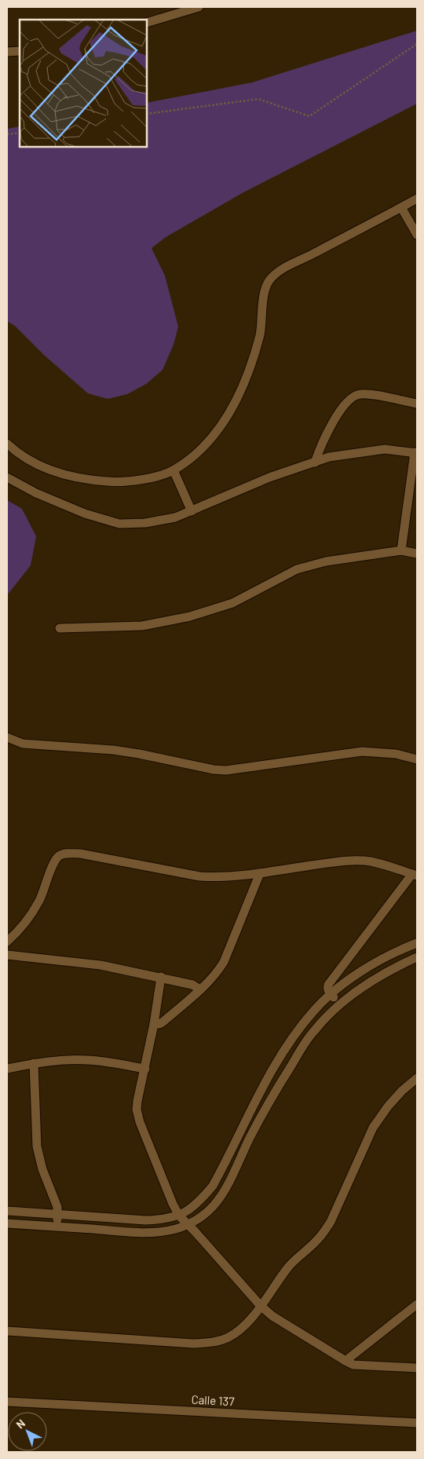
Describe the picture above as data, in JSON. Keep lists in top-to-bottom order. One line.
{"streets":{"street":["Calle 137"]},"north":"top left"}
